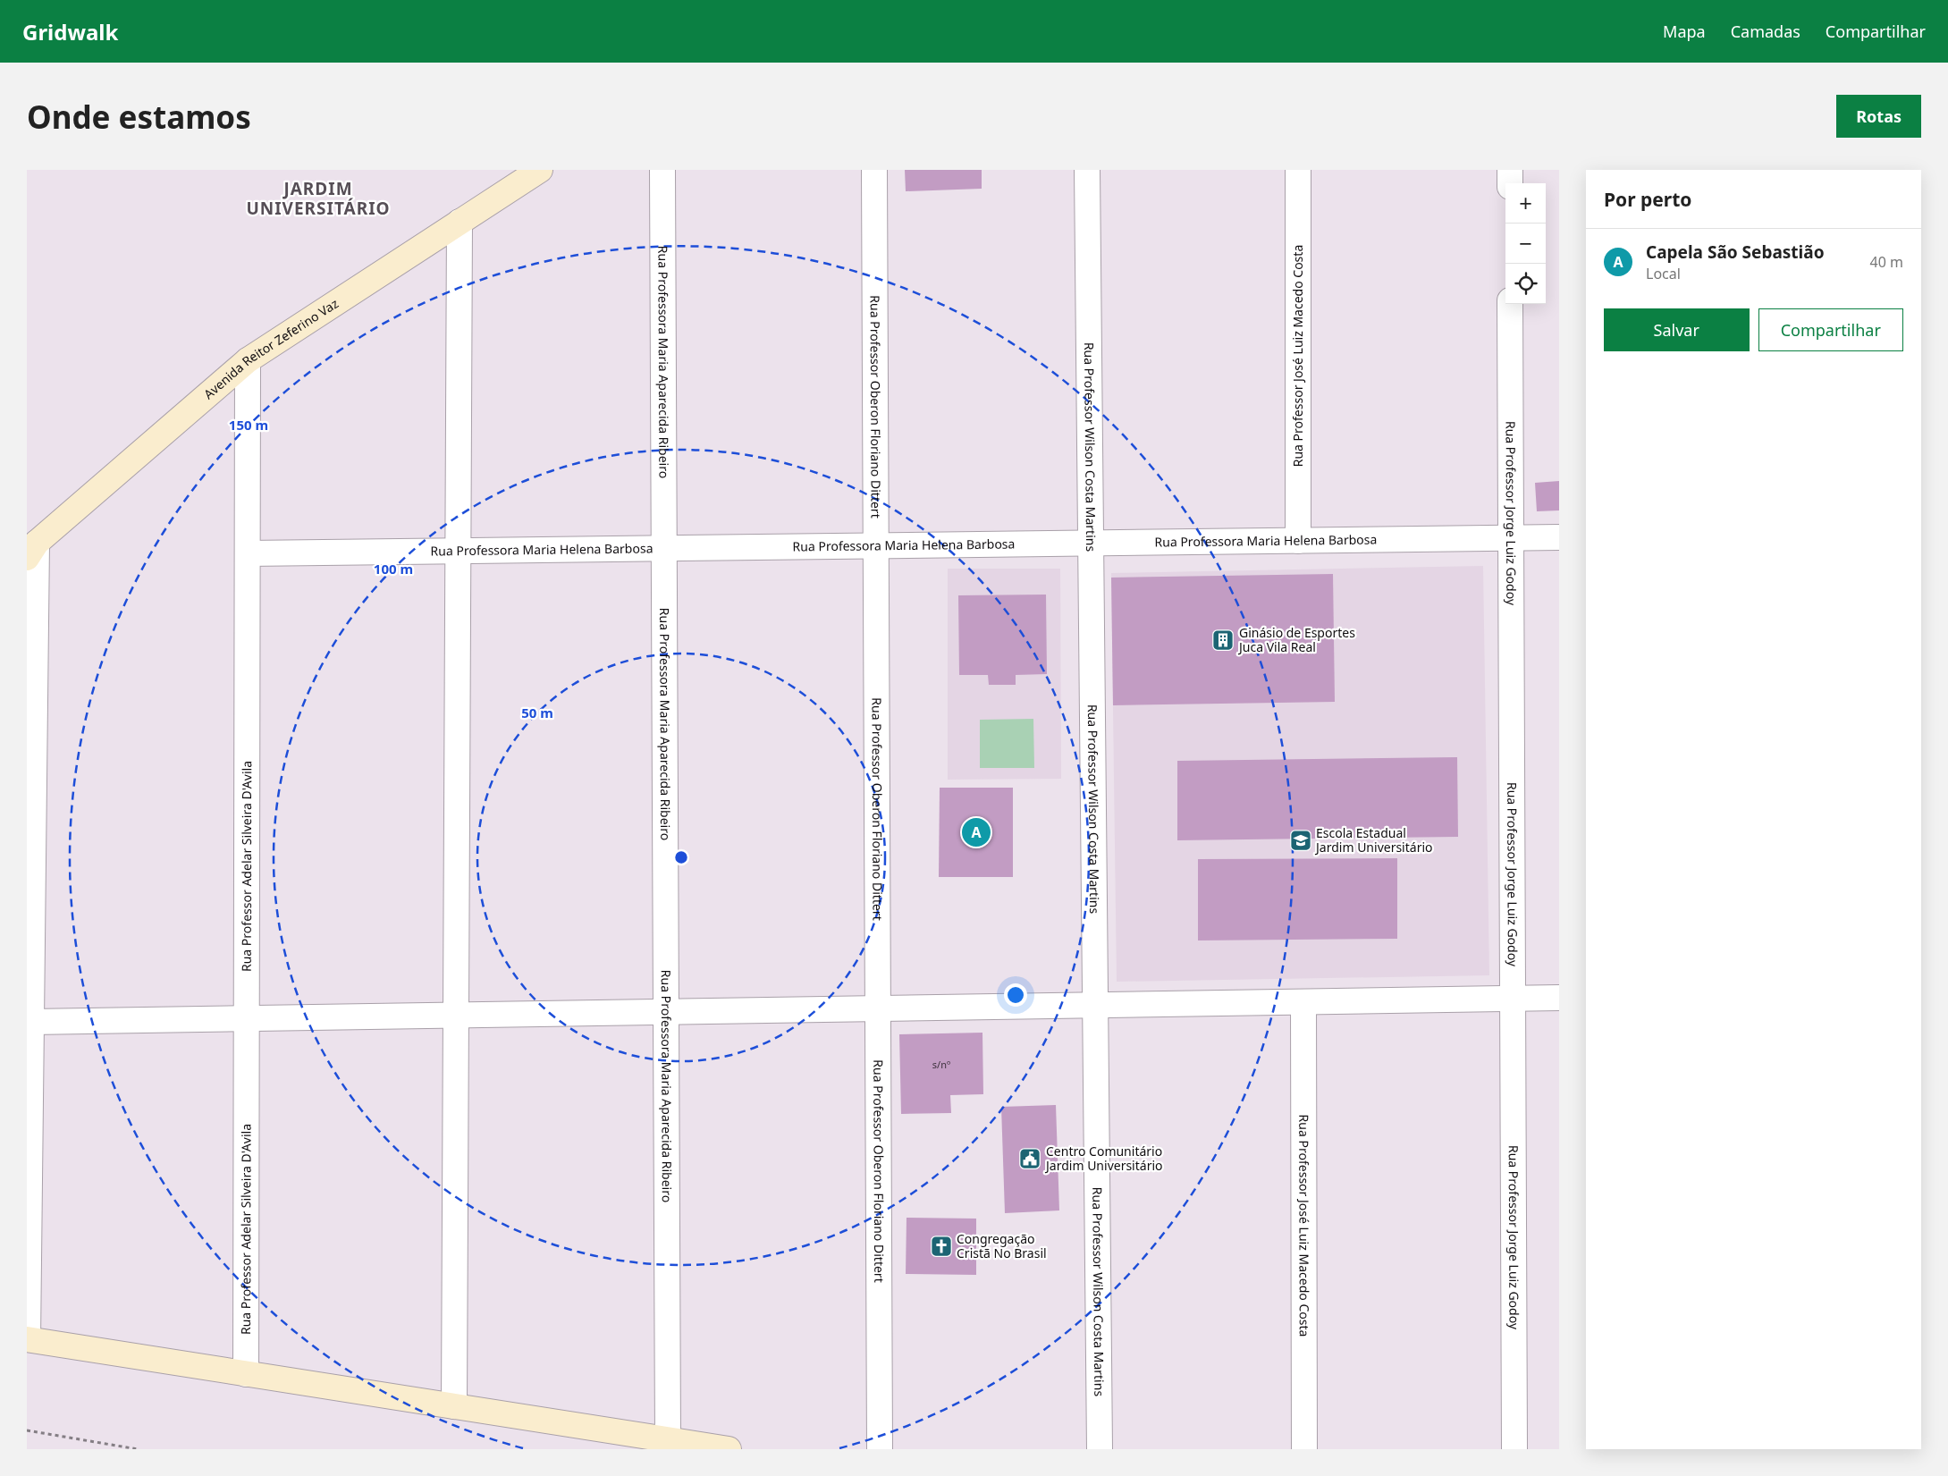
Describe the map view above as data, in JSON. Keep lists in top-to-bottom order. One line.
{"streets":{"street":["Avenida Reitor Zeferino Vaz","Rua Professor José Luiz Macedo Costa","Rua Professora Maria Aparecida Ribeiro","Rua Professor Oberon Floriano Dittert","Rua Professor Wilson Costa Martins","Rua Professor Jorge Luiz Godoy","Rua Professora Maria Helena Barbosa","Rua Professor Adelar Silveira D'Avila"]},"crossings":[["Avenida Reitor Zeferino Vaz","Rua Professor Adelar Silveira D'Avila"],["Rua Professor José Luiz Macedo Costa","Rua Professora Maria Helena Barbosa"],["Rua Professora Maria Aparecida Ribeiro","Rua Professora Maria Helena Barbosa"],["Rua Professor Oberon Floriano Dittert","Rua Professora Maria Helena Barbosa"],["Rua Professor Wilson Costa Martins","Rua Professora Maria Helena Barbosa"],["Rua Professor Jorge Luiz Godoy","Rua Professora Maria Helena Barbosa"],["Rua Professora Maria Helena Barbosa","Rua Professor Adelar Silveira D'Avila"]],"districts":["JARDIM UNIVERSITÁRIO"],"places":{"building":["Ginásio de Esportes Juca Vila Real"],"school or university":["Escola Estadual Jardim Universitário"],"public building":["Centro Comunitário Jardim Universitário"],"church":["Congregação Cristã No Brasil"]},"house_numbers":["s/nº"],"page":{"header":"Gridwalk","nav":["Mapa","Camadas","Compartilhar"],"buttons":["Rotas",["Salvar","Compartilhar"]],"title":"Onde estamos","heading":"Por perto","map_buttons":["+","−"],"list":[{"mark":"A","name":"Capela São Sebastião","note":"Local","value":"40 m"}],"pins":"A"},"rings":["150 m","100 m","50 m"]}
